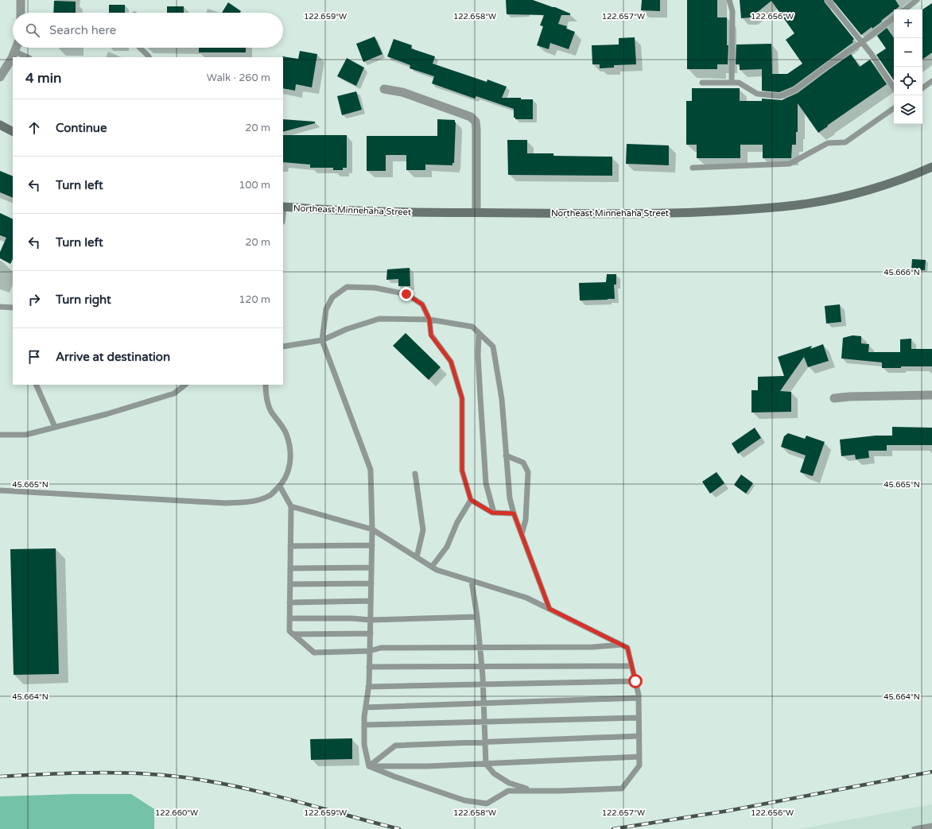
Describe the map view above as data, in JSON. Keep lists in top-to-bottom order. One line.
{"streets":{"main road":["Northeast Minnehaha Street"]},"page":{"map_buttons":["+","−"],"search":"Search here","heading":["4 min","Walk · 260 m"],"list":[["Continue","20 m"],["Turn left","100 m"],["Turn left","20 m"],["Turn right","120 m"],"Arrive at destination"]},"coordinates":["122.659°W","122.658°W","122.657°W","122.656°W","45.666°N","45.665°N","45.664°N","122.660°W"]}
